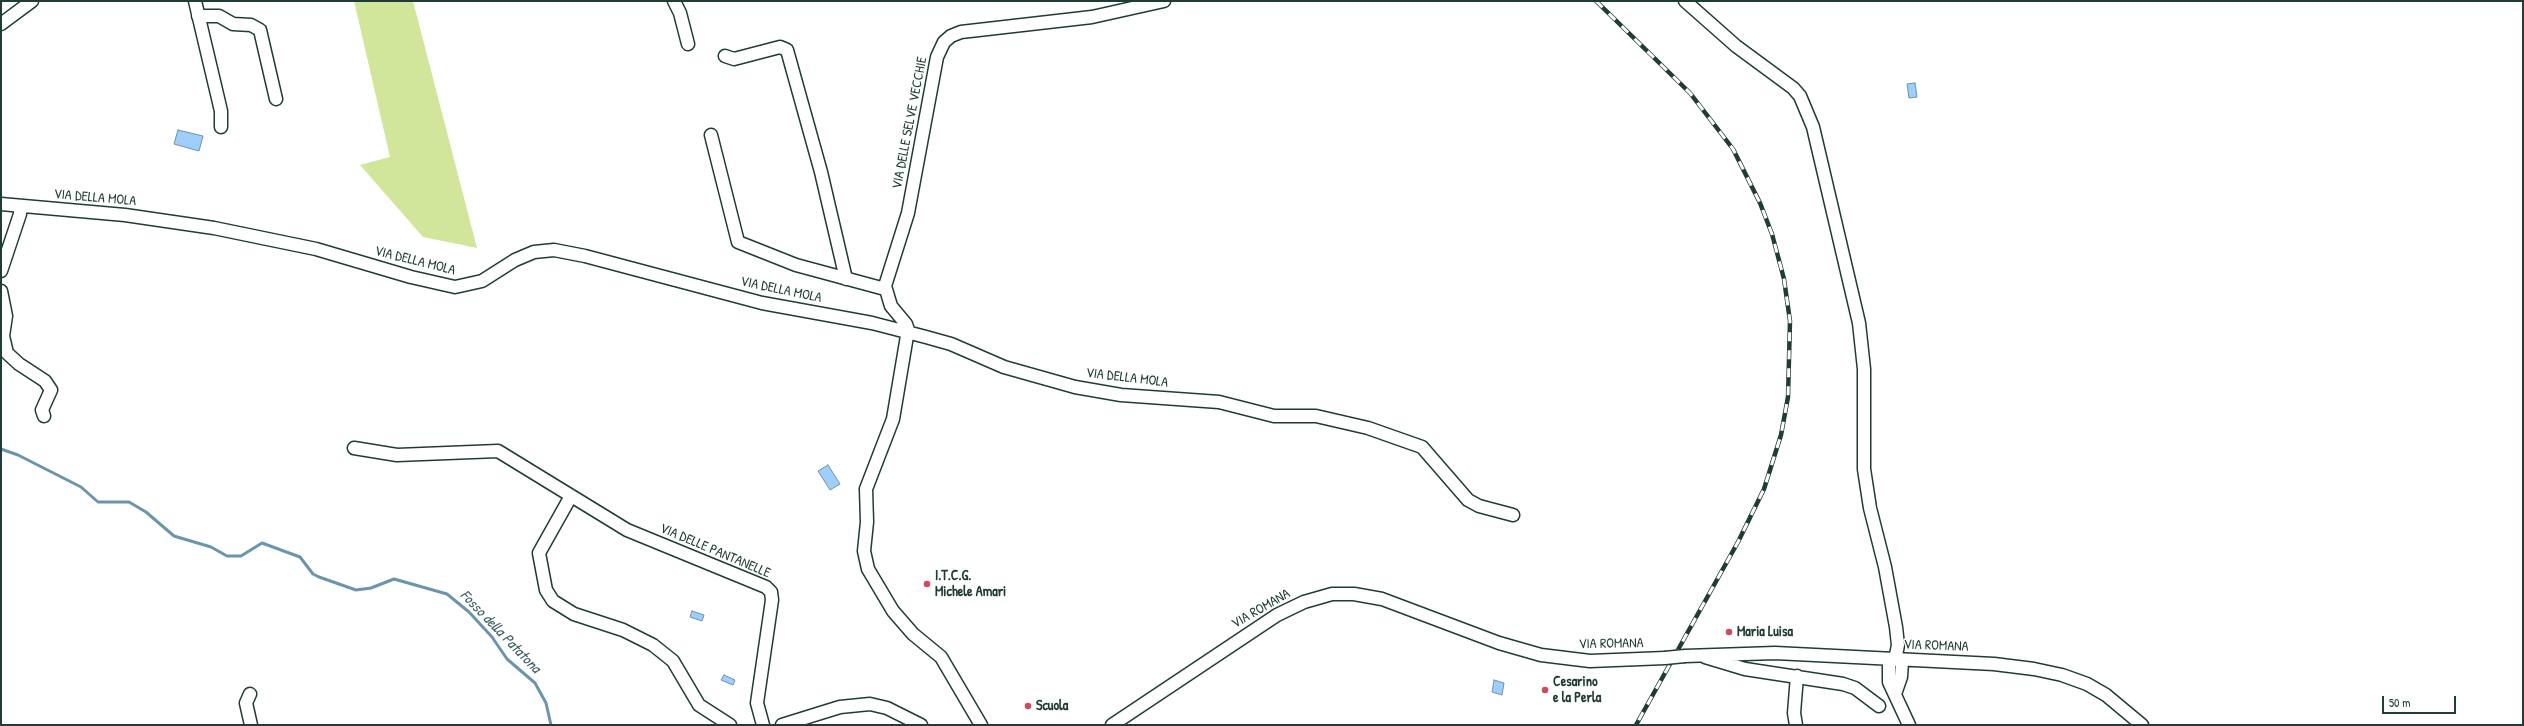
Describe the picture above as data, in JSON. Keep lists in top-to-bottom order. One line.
{"streets":{"street":["VIA DELLE SELVE VECCHIE","VIA DELLA MOLA","VIA DELLE PANTANELLE","VIA ROMANA"]},"water":["Fosso della Patatona"],"places":["I.T.C.G. Michele Amari","Maria Luisa","Cesarino e la Perla","Scuola"],"scale_bar":"50 m"}
